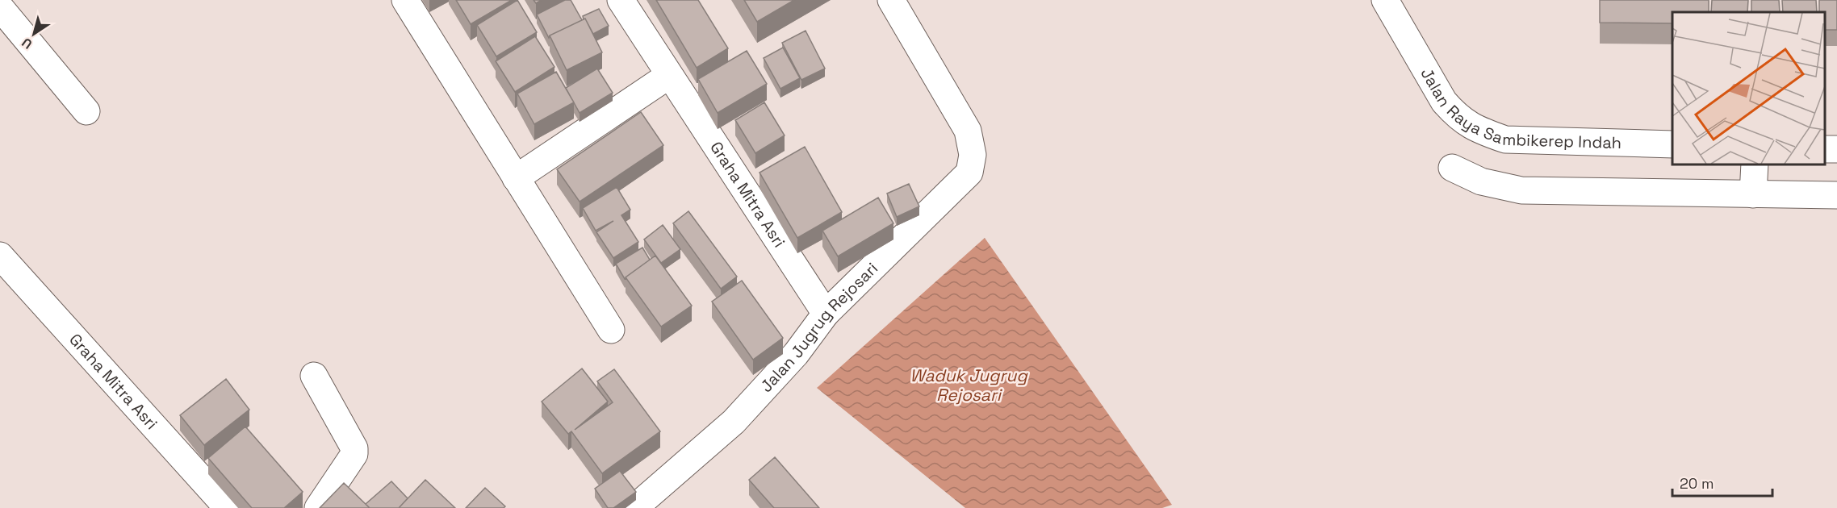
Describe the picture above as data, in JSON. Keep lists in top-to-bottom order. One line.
{"streets":{"street":["Jalan Raya Sambikerep Indah","Graha Mitra Asri","Jalan Jugrug Rejosari"]},"crossings":[["Graha Mitra Asri","Jalan Jugrug Rejosari"]],"water":["Waduk Jugrug Rejosari"],"scale_bar":"20 m","north":"bottom left"}
